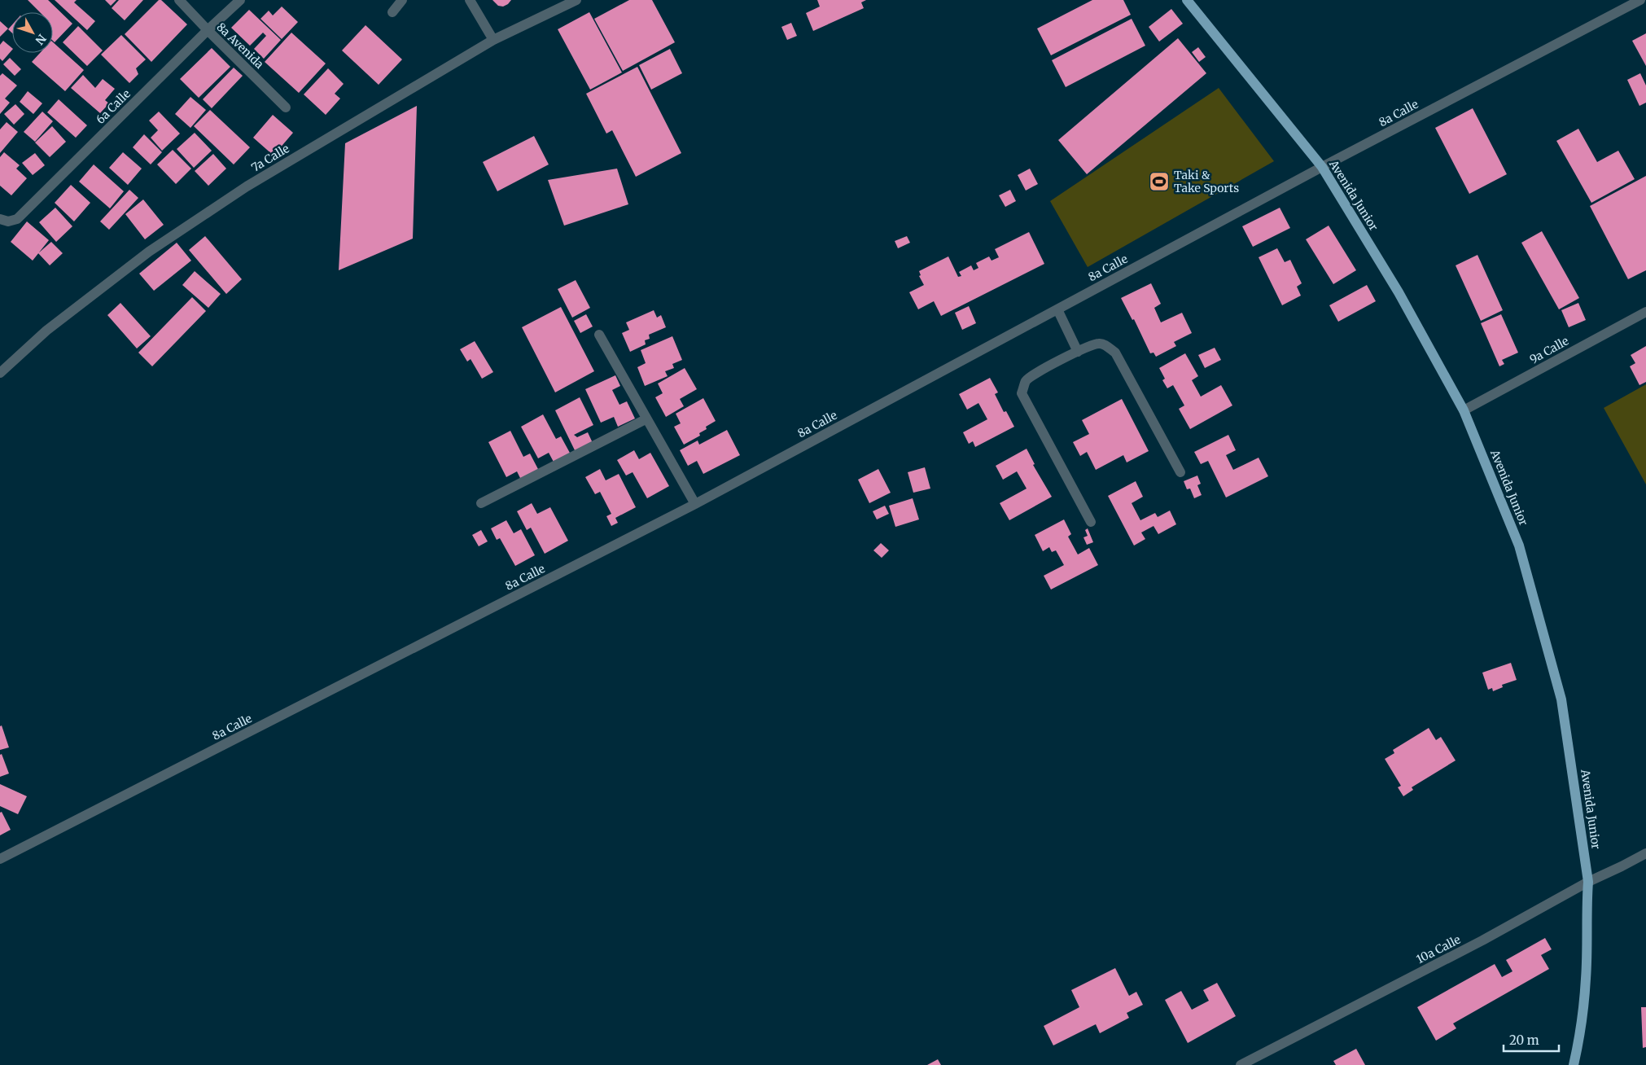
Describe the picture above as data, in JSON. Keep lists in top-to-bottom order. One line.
{"streets":{"main road":["Avenida Junior"],"street":["8a Avenida","6a Calle","8a Calle","7a Calle","9a Calle","10a Calle"]},"crossings":[["8a Avenida","6a Calle"],["8a Calle","Avenida Junior"],["Avenida Junior","9a Calle"],["Avenida Junior","10a Calle"]],"places":{"sports":["Taki & Take Sports"]},"scale_bar":"20 m","north":"bottom right"}
